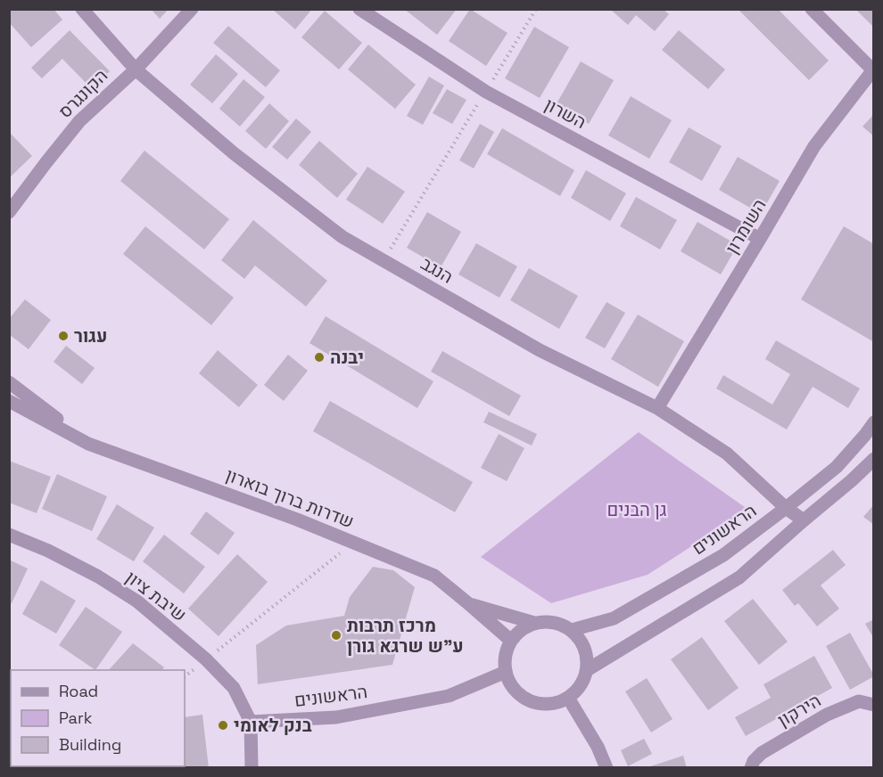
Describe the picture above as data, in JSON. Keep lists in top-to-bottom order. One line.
{"streets":{"street":["הקונגרס","השרון","השומרון","הנגב","שדרות ברוך בוארון","הראשונים","שיבת ציון","הירקון"]},"crossings":[["הקונגרס","הנגב"],["השרון","השומרון"],["השומרון","הנגב"],["הנגב","הראשונים"],["שדרות ברוך בוארון","הראשונים"],["הראשונים","שיבת ציון"]],"parks":["גן הבנים"],"places":["עגור","יבנה","מרכז תרבות ע\"ש שרגא גורן","בנק לאומי"],"legend":["Road","Park","Building"]}
